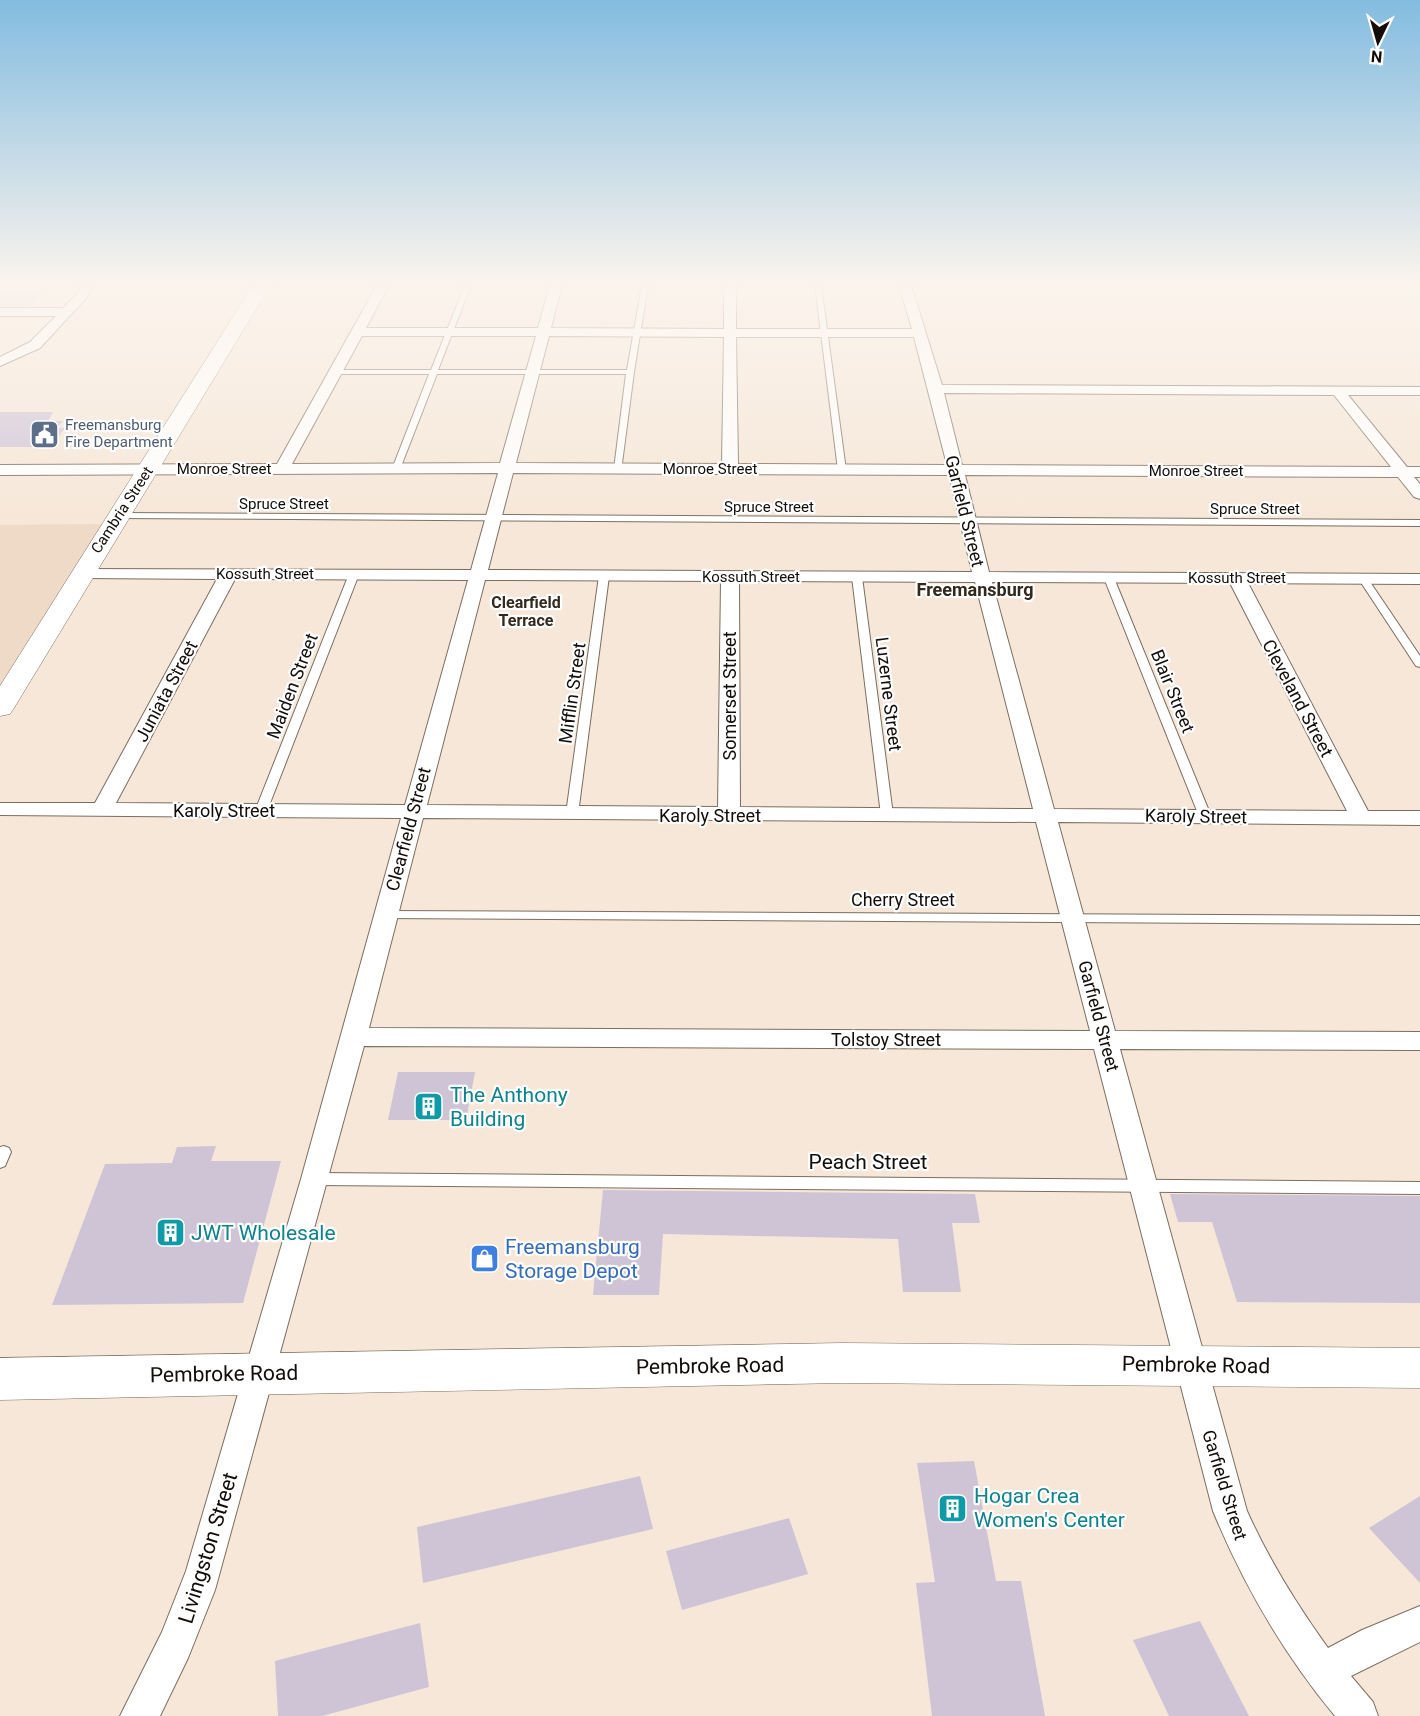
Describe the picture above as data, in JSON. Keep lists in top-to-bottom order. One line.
{"streets":{"main road":["Pembroke Road"],"street":["Monroe Street","Cambria Street","Garfield Street","Kossuth Street","Juniata Street","Somerset Street","Cleveland Street","Karoly Street","Clearfield Street","Tolstoy Street","Livingston Street"],"lane":["Spruce Street","Maiden Street","Blair Street","Mifflin Street","Luzerne Street","Cherry Street","Peach Street"]},"crossings":[["Monroe Street","Cambria Street"],["Monroe Street","Garfield Street"],["Monroe Street","Clearfield Street"],["Spruce Street","Cambria Street"],["Spruce Street","Garfield Street"],["Spruce Street","Clearfield Street"],["Cambria Street","Kossuth Street"],["Garfield Street","Kossuth Street"],["Garfield Street","Karoly Street"],["Garfield Street","Cherry Street"],["Garfield Street","Tolstoy Street"],["Garfield Street","Peach Street"],["Garfield Street","Pembroke Road"],["Kossuth Street","Maiden Street"],["Kossuth Street","Juniata Street"],["Kossuth Street","Blair Street"],["Kossuth Street","Mifflin Street"],["Kossuth Street","Luzerne Street"],["Kossuth Street","Somerset Street"],["Kossuth Street","Cleveland Street"],["Kossuth Street","Clearfield Street"],["Maiden Street","Karoly Street"],["Juniata Street","Karoly Street"],["Blair Street","Karoly Street"],["Mifflin Street","Karoly Street"],["Luzerne Street","Karoly Street"],["Somerset Street","Karoly Street"],["Cleveland Street","Karoly Street"],["Karoly Street","Clearfield Street"],["Clearfield Street","Cherry Street"],["Clearfield Street","Tolstoy Street"],["Clearfield Street","Peach Street"],["Clearfield Street","Pembroke Road"],["Clearfield Street","Livingston Street"],["Pembroke Road","Livingston Street"]],"districts":["Freemansburg","Clearfield Terrace"],"places":{"public building":["Freemansburg Fire Department"],"building":["The Anthony Building","JWT Wholesale","Hogar Crea Women's Center"],"shop":["Freemansburg Storage Depot"]},"north":"bottom"}
